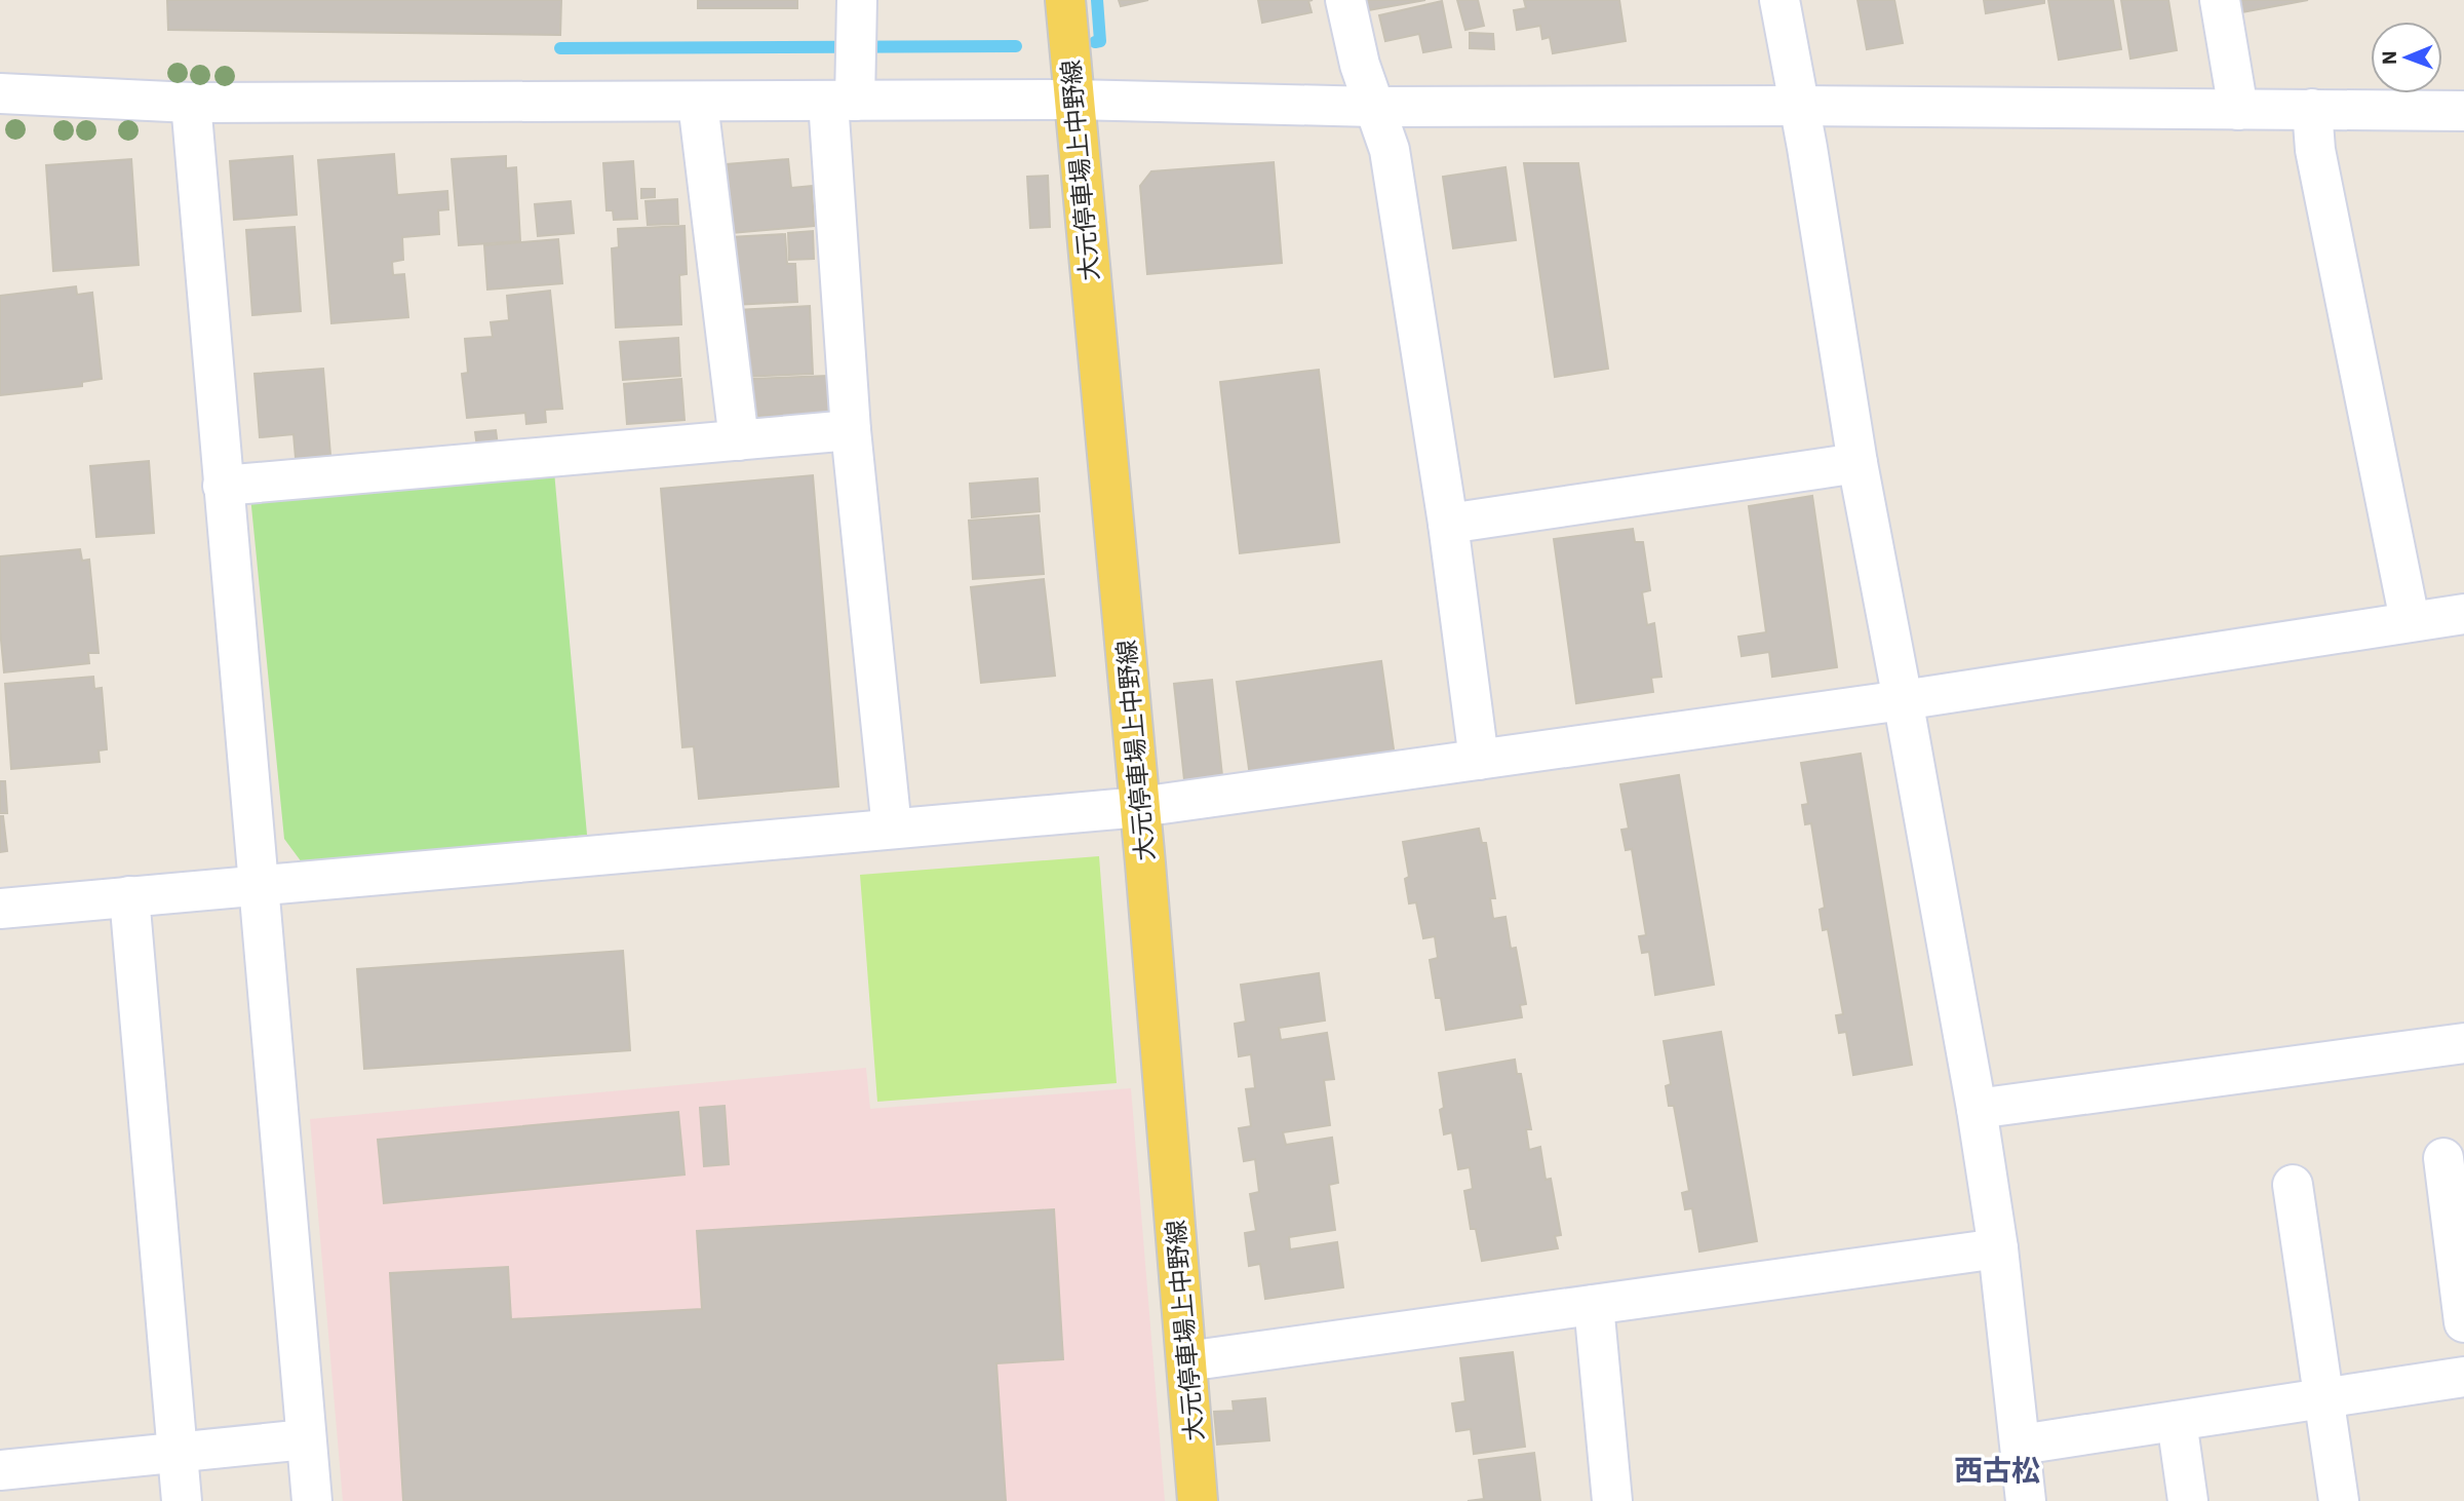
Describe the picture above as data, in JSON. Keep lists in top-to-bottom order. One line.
{"streets":{"main road":["大元停車場上中野線"]},"districts":["西古松"],"north":"left"}
